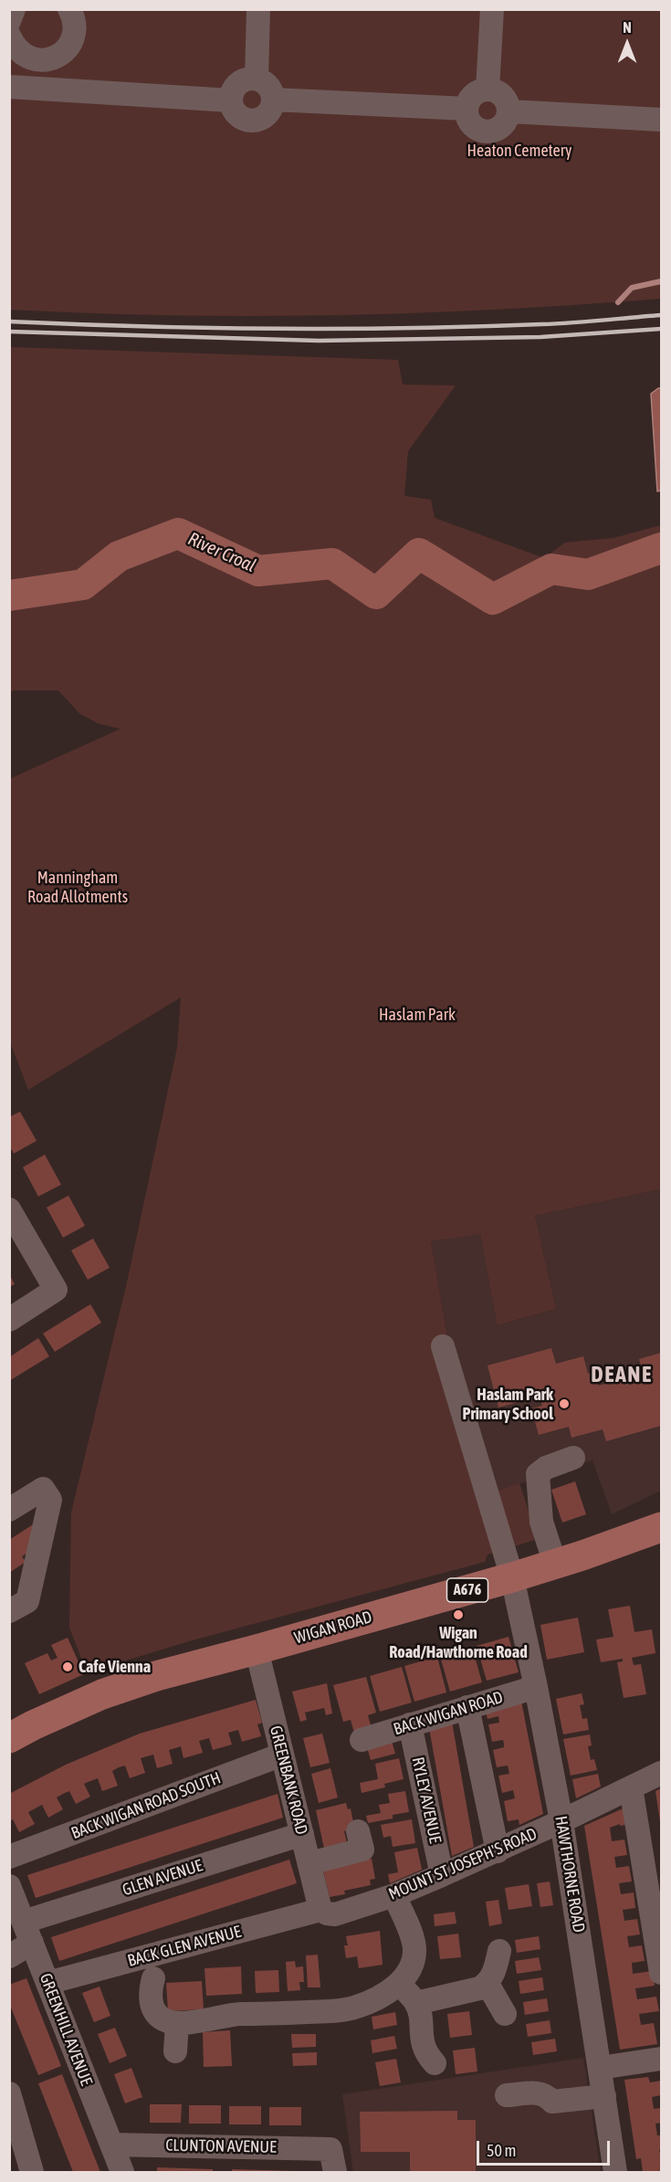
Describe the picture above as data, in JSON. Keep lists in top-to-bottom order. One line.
{"streets":{"main road":["A676","WIGAN ROAD"],"street":["BACK WIGAN ROAD","GREENBANK ROAD","RYLEY AVENUE","BACK WIGAN ROAD SOUTH","MOUNT ST JOSEPH'S ROAD","HAWTHORNE ROAD","GLEN AVENUE","BACK GLEN AVENUE","GREENHILL AVENUE","CLUNTON AVENUE"]},"crossings":[["WIGAN ROAD","GREENBANK ROAD"],["WIGAN ROAD","HAWTHORNE ROAD"],["BACK WIGAN ROAD","RYLEY AVENUE"],["BACK WIGAN ROAD","HAWTHORNE ROAD"],["GREENBANK ROAD","BACK WIGAN ROAD SOUTH"],["GREENBANK ROAD","MOUNT ST JOSEPH'S ROAD"],["GREENBANK ROAD","GLEN AVENUE"],["GREENBANK ROAD","BACK GLEN AVENUE"],["RYLEY AVENUE","MOUNT ST JOSEPH'S ROAD"],["MOUNT ST JOSEPH'S ROAD","HAWTHORNE ROAD"],["MOUNT ST JOSEPH'S ROAD","BACK GLEN AVENUE"],["GLEN AVENUE","GREENHILL AVENUE"],["BACK GLEN AVENUE","GREENHILL AVENUE"],["GREENHILL AVENUE","CLUNTON AVENUE"]],"districts":["DEANE"],"water":["River Croal"],"parks":["Heaton Cemetery","Manningham Road Allotments","Haslam Park"],"places":["Haslam Park Primary School","Wigan Road/Hawthorne Road","Cafe Vienna"],"scale_bar":"50 m","north":"top"}
